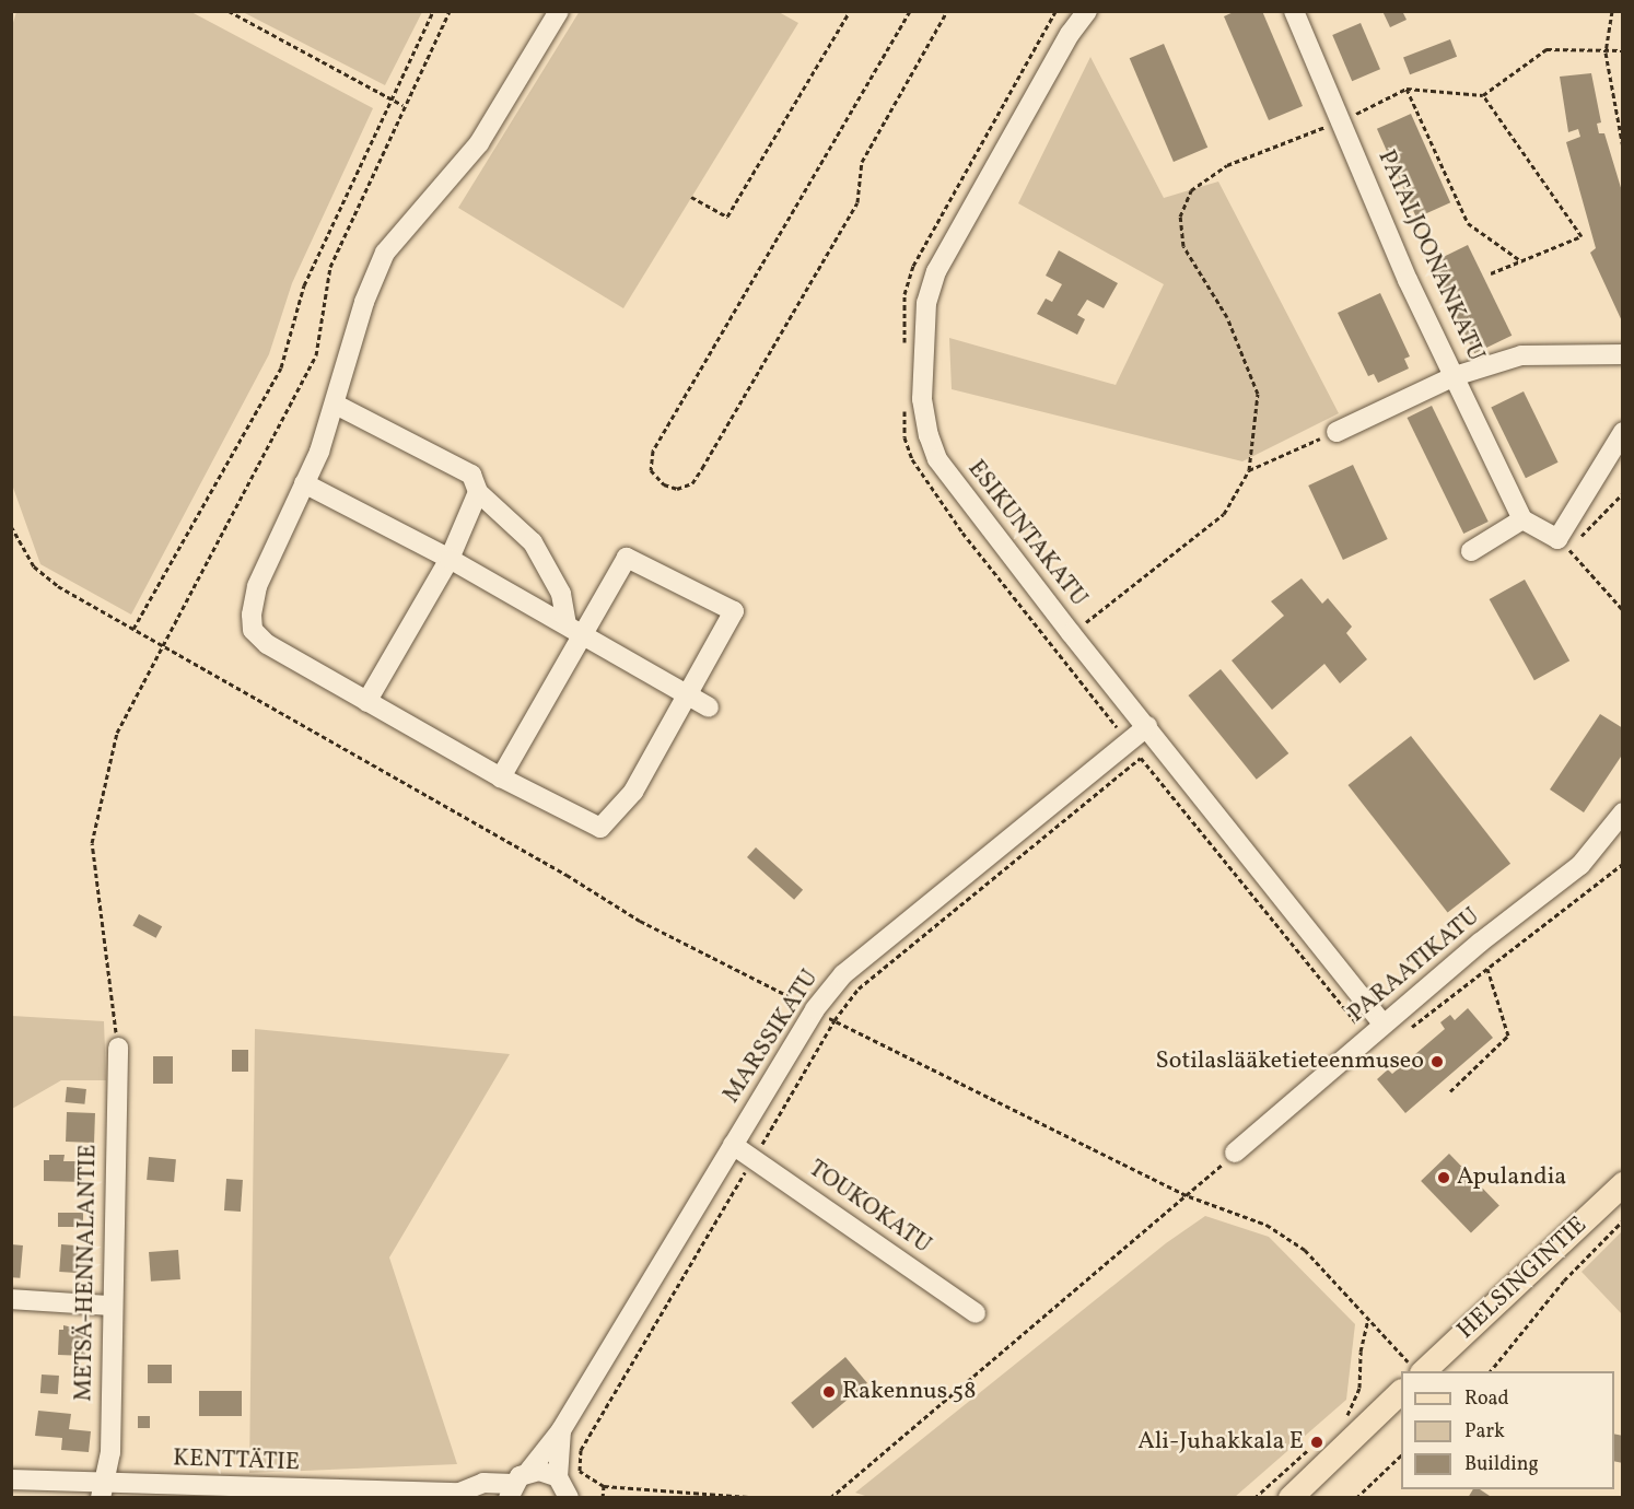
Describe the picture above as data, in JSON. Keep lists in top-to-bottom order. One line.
{"streets":{"main road":["HELSINGINTIE"],"street":["PATALJOONANKATU","ESIKUNTAKATU","PARAATIKATU","MARSSIKATU","TOUKOKATU","METSÄ-HENNALANTIE","KENTTÄTIE"]},"crossings":[["ESIKUNTAKATU","PARAATIKATU"],["ESIKUNTAKATU","MARSSIKATU"],["MARSSIKATU","TOUKOKATU"],["MARSSIKATU","KENTTÄTIE"],["METSÄ-HENNALANTIE","KENTTÄTIE"]],"places":["Sotilaslääketieteenmuseo","Apulandia","Rakennus 58","Ali-Juhakkala E"],"legend":["Road","Park","Building"]}
